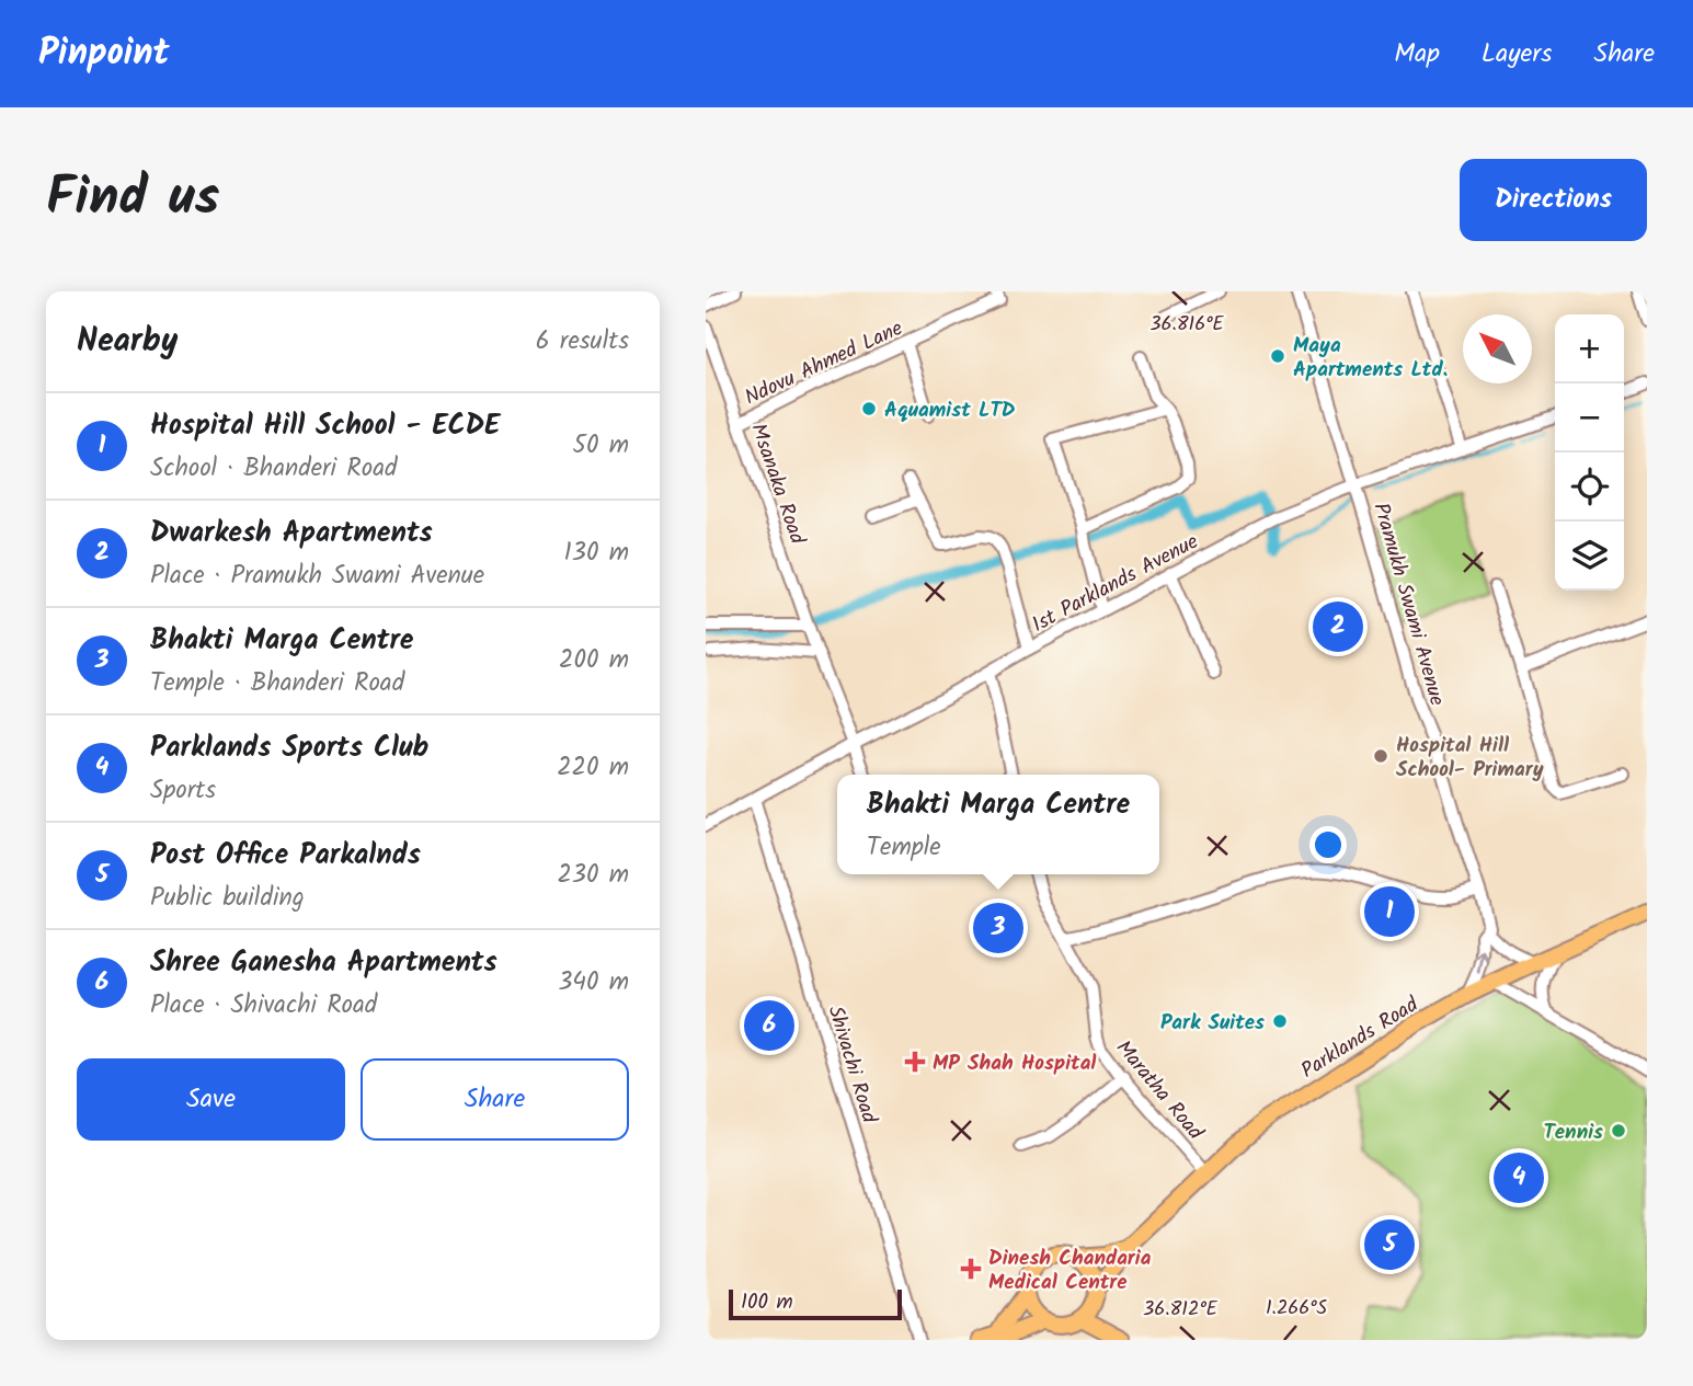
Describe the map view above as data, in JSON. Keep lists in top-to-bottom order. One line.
{"streets":{"main road":["Parklands Road"],"street":["Ndovu Ahmed Lane","Msanaka Road","1st Parklands Avenue","Pramukh Swami Avenue","Shivachi Road","Maratha Road"]},"crossings":[["Ndovu Ahmed Lane","Msanaka Road"],["Msanaka Road","1st Parklands Avenue"],["1st Parklands Avenue","Pramukh Swami Avenue"],["1st Parklands Avenue","Shivachi Road"],["Pramukh Swami Avenue","Parklands Road"],["Parklands Road","Maratha Road"]],"places":{"other":["Maya Apartments Ltd.","Aquamist LTD","Hospital Hill School- Primary","Park Suites","Tennis"],"health":["MP Shah Hospital","Dinesh Chandaria Medical Centre"]},"scale_bar":"100 m","north":"top left","page":{"header":"Pinpoint","nav":["Map","Layers","Share"],"title":"Find us","buttons":["Directions",["Save","Share"]],"heading":["Nearby","6 results"],"map_buttons":["+","−"],"list":[{"mark":"1","name":"Hospital Hill School - ECDE","note":"School · Bhanderi Road","value":"50 m"},{"mark":"2","name":"Dwarkesh Apartments","note":"Place · Pramukh Swami Avenue","value":"130 m"},{"mark":"3","name":"Bhakti Marga Centre","note":"Temple · Bhanderi Road","value":"200 m"},{"mark":"4","name":"Parklands Sports Club","note":"Sports","value":"220 m"},{"mark":"5","name":"Post Office Parkalnds","note":"Public building","value":"230 m"},{"mark":"6","name":"Shree Ganesha Apartments","note":"Place · Shivachi Road","value":"340 m"}],"pins":["2","1","3","6","4","5"],"popup":["Bhakti Marga Centre","Temple"],"scale":"100 m"},"coordinates":["36.816°E","1.266°S","36.812°E"]}
